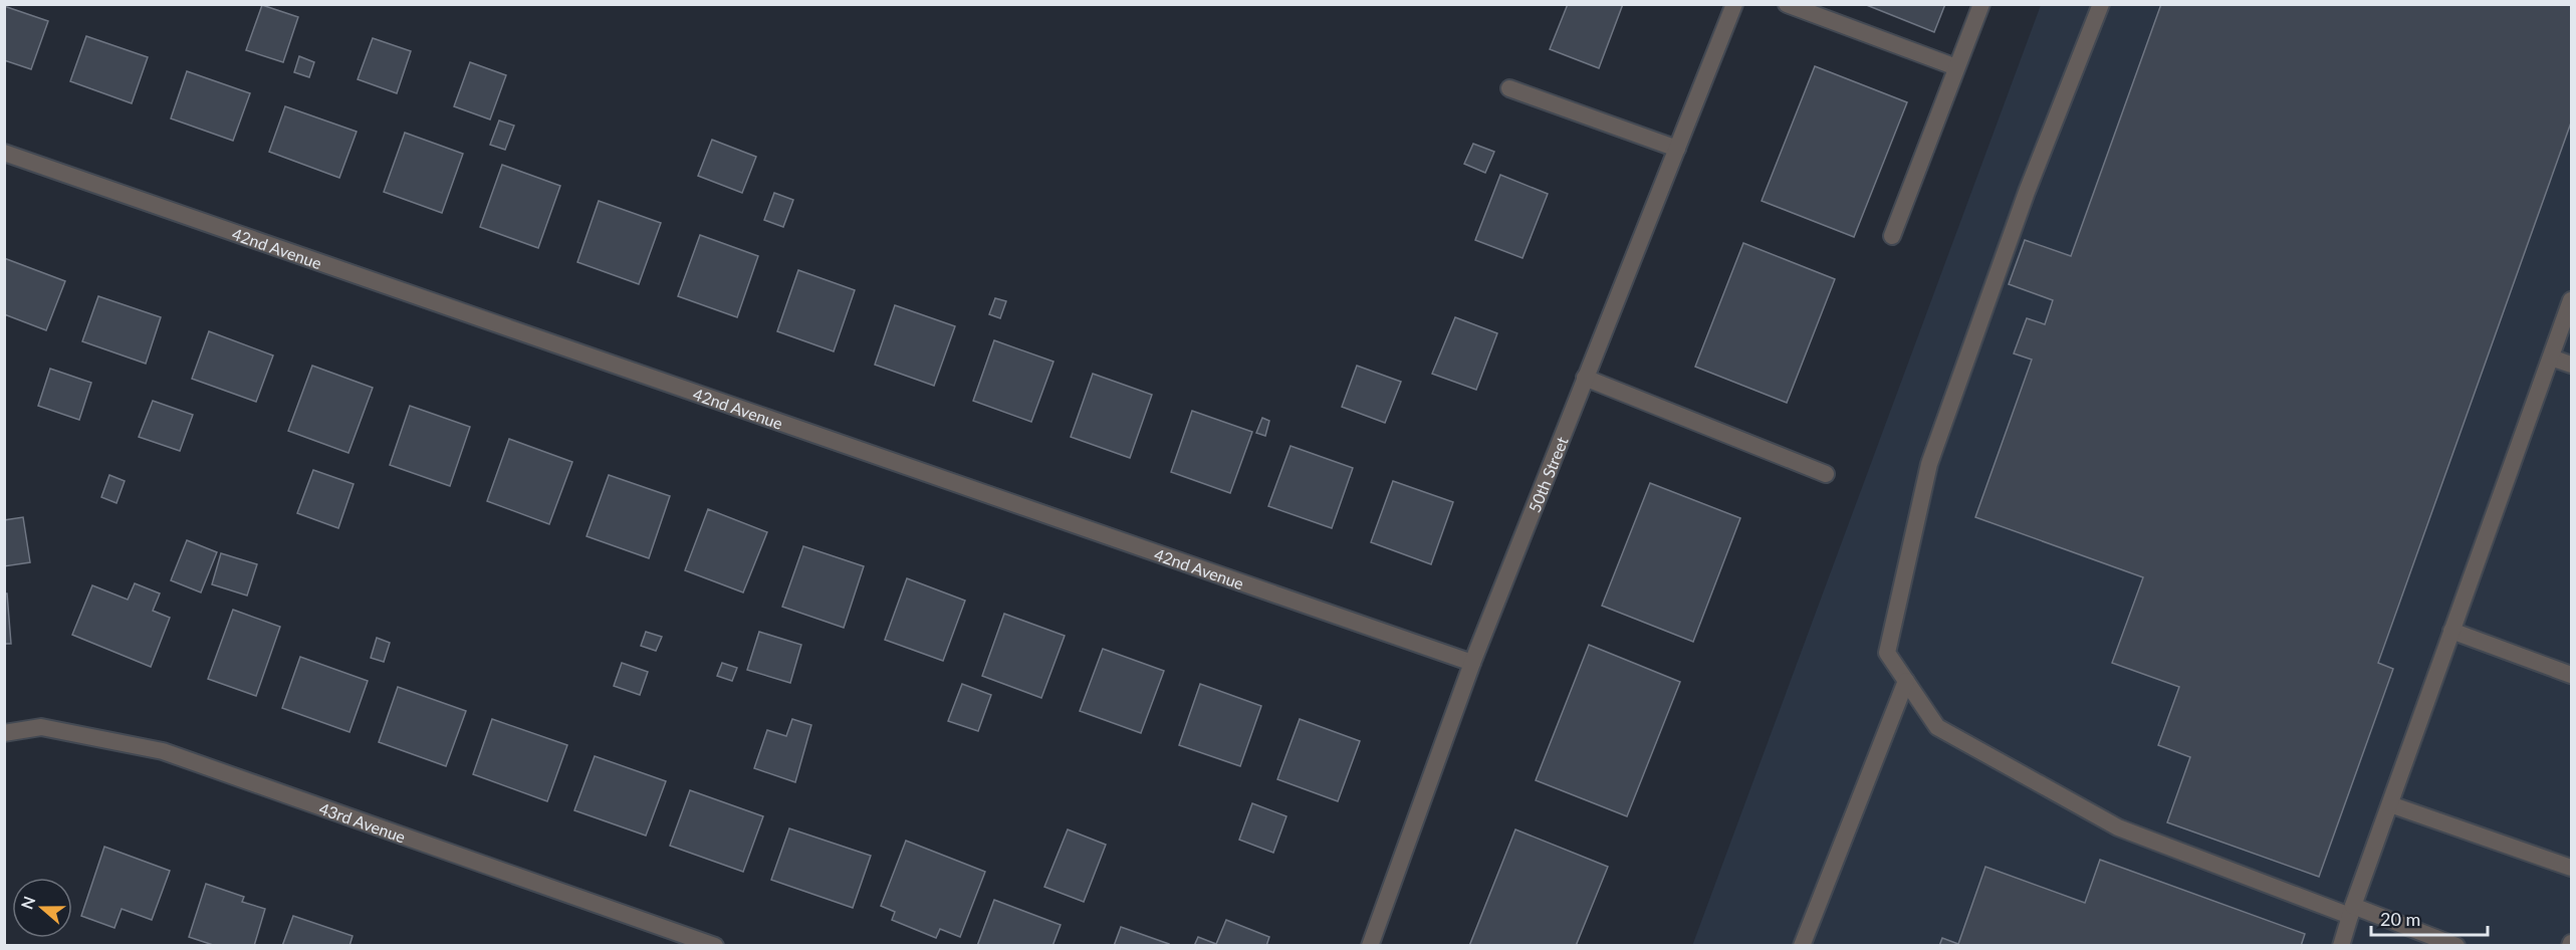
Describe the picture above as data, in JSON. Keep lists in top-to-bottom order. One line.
{"streets":{"street":["42nd Avenue","50th Street","43rd Avenue"]},"crossings":[["42nd Avenue","50th Street"]],"scale_bar":"20 m","north":"left"}
